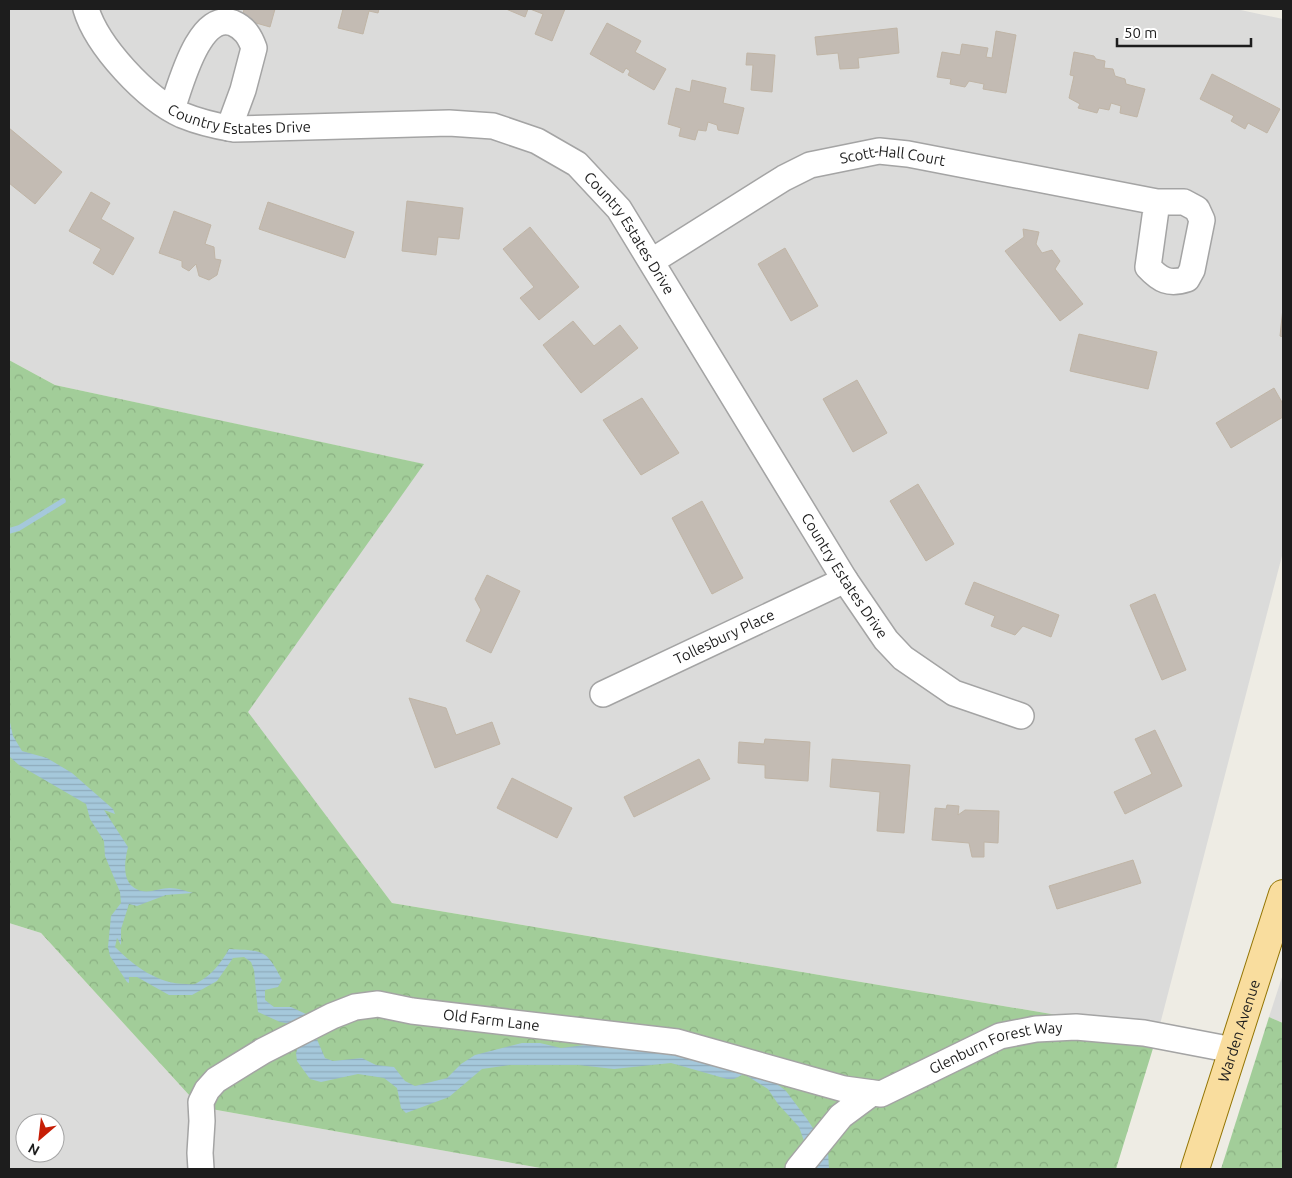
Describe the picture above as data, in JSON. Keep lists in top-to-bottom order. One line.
{"streets":{"main road":["Warden Avenue"],"street":["Country Estates Drive","Scott-Hall Court","Tollesbury Place","Old Farm Lane","Glenburn Forest Way"]},"crossings":[["Country Estates Drive","Scott-Hall Court"],["Country Estates Drive","Tollesbury Place"],["Old Farm Lane","Glenburn Forest Way"],["Warden Avenue","Glenburn Forest Way"]],"scale_bar":"50 m","north":"bottom left"}
